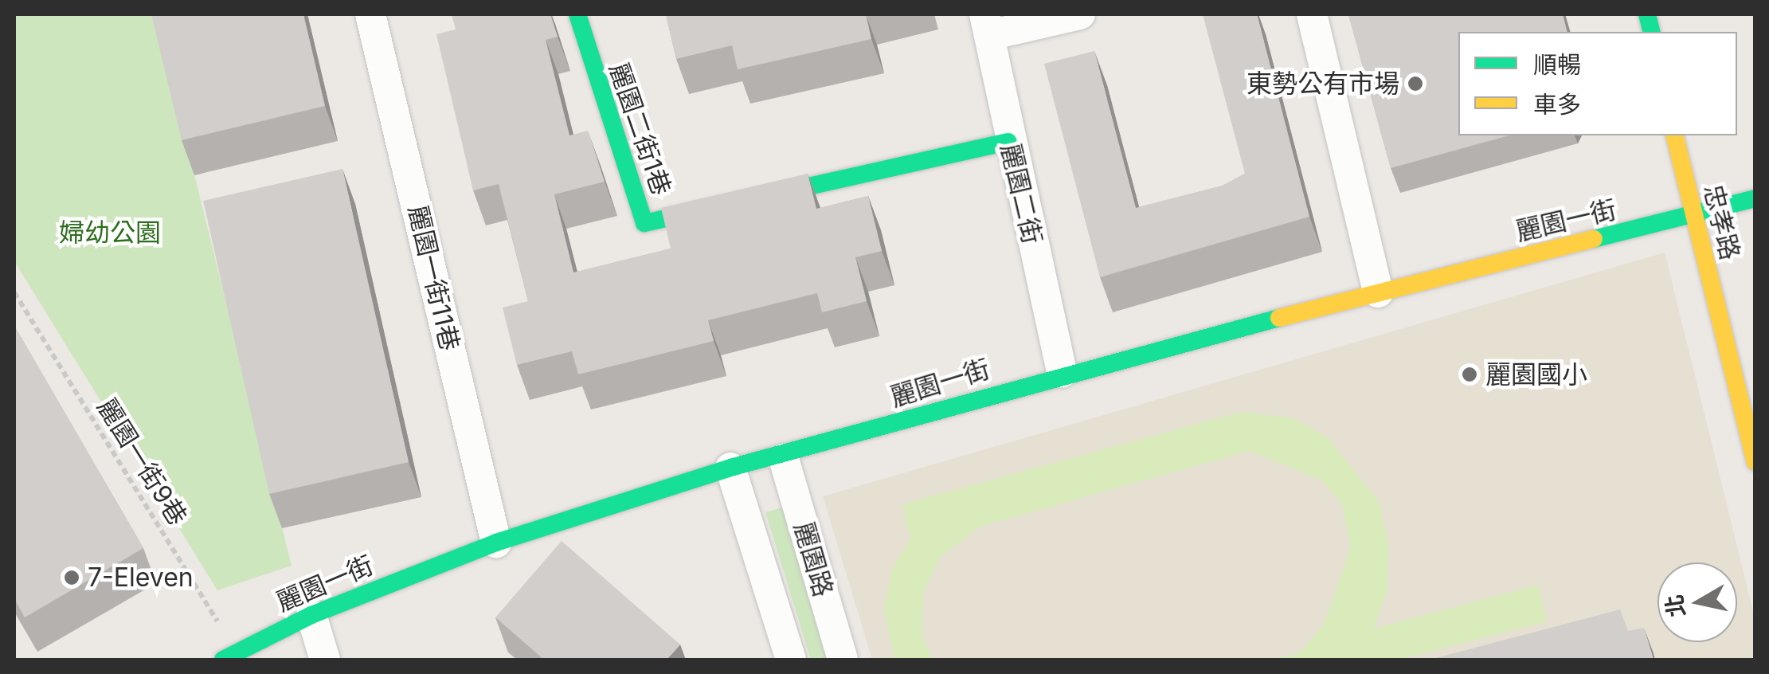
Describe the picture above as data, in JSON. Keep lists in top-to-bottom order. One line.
{"streets":{"street":["麗園二街1巷","麗園二街","麗園一街","忠孝路","麗園一街11巷","麗園路"],"path":["麗園一街9巷"]},"crossings":[["麗園二街1巷","麗園二街"],["麗園二街","麗園一街"],["麗園一街","忠孝路"],["麗園一街","麗園一街11巷"],["麗園一街","麗園一街9巷"],["麗園一街","麗園路"]],"parks":["婦幼公園"],"places":["東勢公有市場","麗園國小","7-Eleven"],"legend":["順暢","車多"],"north":"left"}
